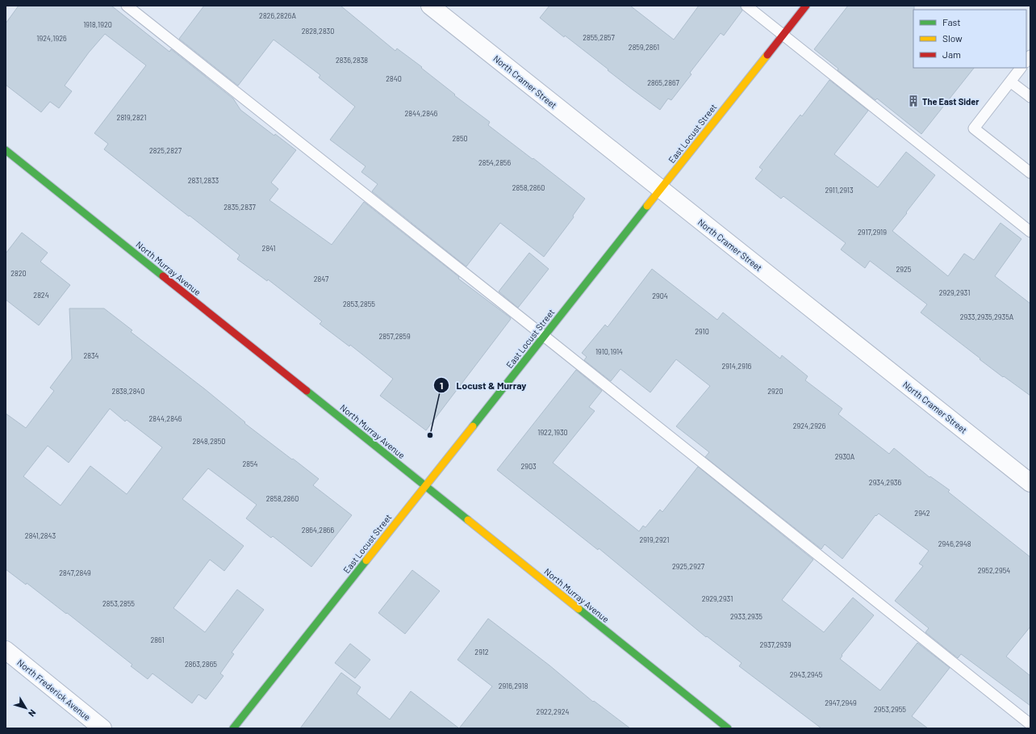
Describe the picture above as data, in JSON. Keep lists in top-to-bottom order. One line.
{"streets":{"main road":["East Locust Street","North Murray Avenue"],"street":["North Cramer Street","North Frederick Avenue"]},"crossings":[["North Cramer Street","East Locust Street"],["East Locust Street","North Murray Avenue"]],"places":{"building":["The East Sider"],"other":["Locust & Murray"]},"house_numbers":["2826,2826A","1918,1920","2828,2830","2855,2857","1924,1926","2859,2861","2836,2838","2840","2865,2867","2844,2846","2819,2821","2850","2825,2827","2854,2856","2831,2833","2858,2860","2911,2913","2835,2837","2917,2919","2841","2925","2820","2847","2929,2931","2824","2904","2853,2855","2933,2935,2935A","2910","2857,2859","1910,1914","2834","2914,2916","2838,2840","2920","2844,2846","2924,2926","1922,1930","2848,2850","2930A","2854","2903","2934,2936","2858,2860","2942","2864,2866","2841,2843","2919,2921","2946,2948","2925,2927","2952,2954","2847,2849","2929,2931","2853,2855","2933,2935","2861","2937,2939","2912","2863,2865","2943,2945","2916,2918","2947,2949","2953,2955","2922,2924"],"legend":["Fast","Slow","Jam"],"north":"bottom right"}
